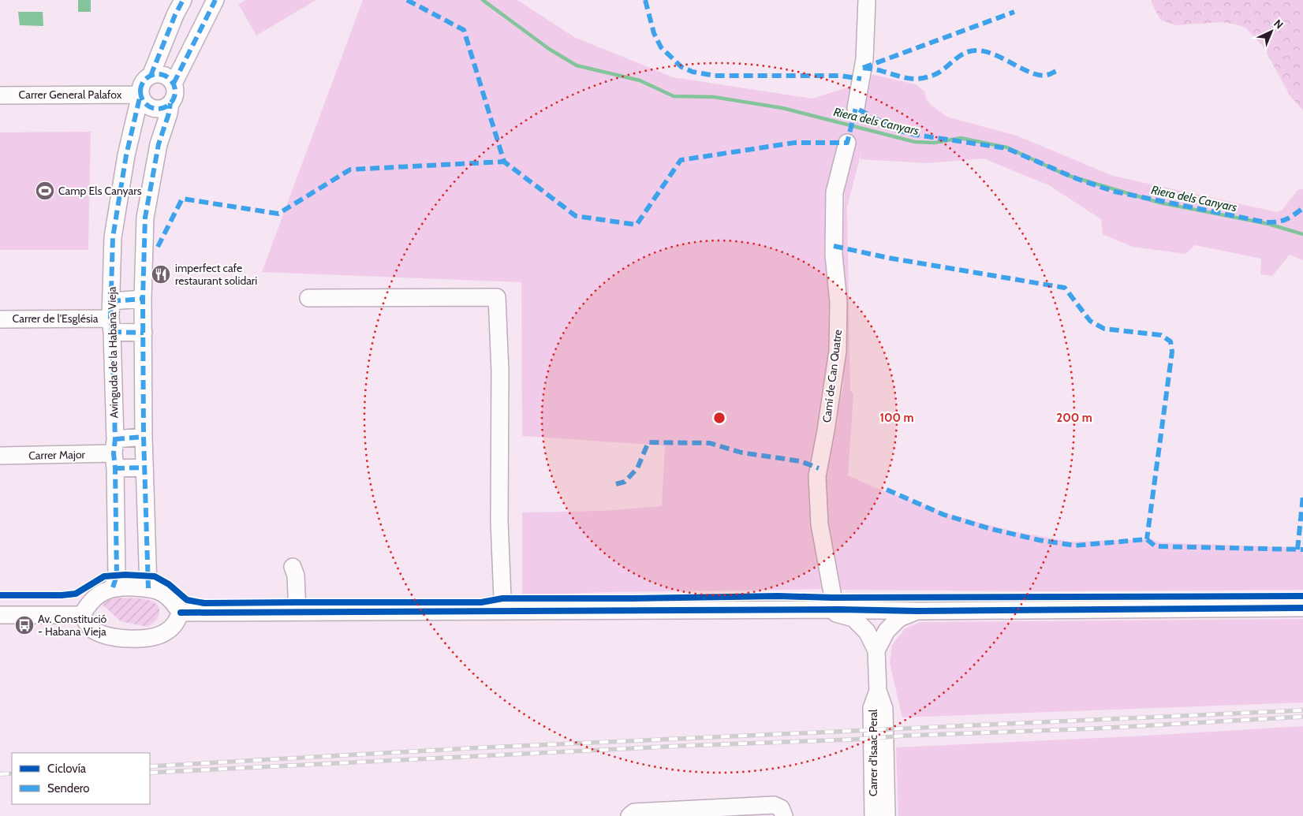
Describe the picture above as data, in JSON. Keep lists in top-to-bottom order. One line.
{"streets":{"street":["Carrer General Palafox","Carrer de l'Església","Avinguda de la Habana Vieja","Camí de Can Quatre","Carrer Major","Carrer d'Isaac Peral"]},"crossings":[["Carrer General Palafox","Avinguda de la Habana Vieja"],["Carrer de l'Església","Avinguda de la Habana Vieja"],["Avinguda de la Habana Vieja","Carrer Major"]],"water":["Riera dels Canyars"],"places":{"sports":["Camp Els Canyars"],"restaurant":["imperfect cafe restaurant solidari"],"bus stop":["Av. Constitució - Habana Vieja"]},"legend":["Ciclovía","Sendero"],"north":"top right","rings":["100 m","200 m"]}
